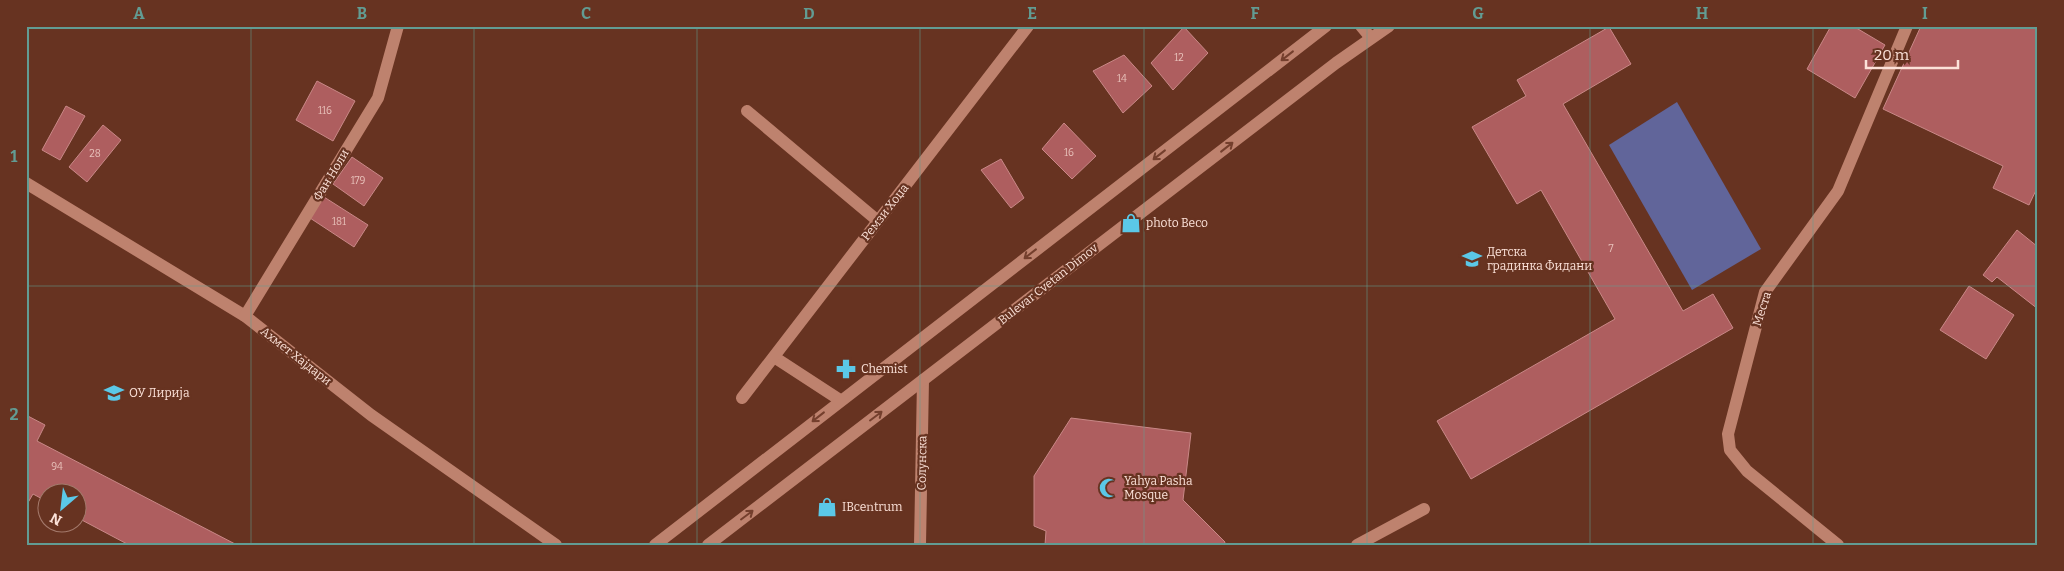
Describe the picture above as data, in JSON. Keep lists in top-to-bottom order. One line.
{"streets":{"street":["Фан Ноли","Ремзи Хоџа","Bulevar Cvetan Dimov","Места","Ахмет Хајдари","Солунска"]},"crossings":[["Фан Ноли","Ахмет Хајдари"],["Bulevar Cvetan Dimov","Солунска"]],"places":{"shop":["photo Beco","IBcentrum"],"school or university":["Детска градинка Фидани","ОУ Лирија"],"pharmacy":["Chemist"],"mosque":["Yahya Pasha Mosque"]},"house_numbers":["12","14","116","16","28","179","181","7","94"],"scale_bar":"20 m","north":"bottom left","grid":{"columns":["A","B","C","D","E","F","G","H","I"],"rows":["1","2"]}}
